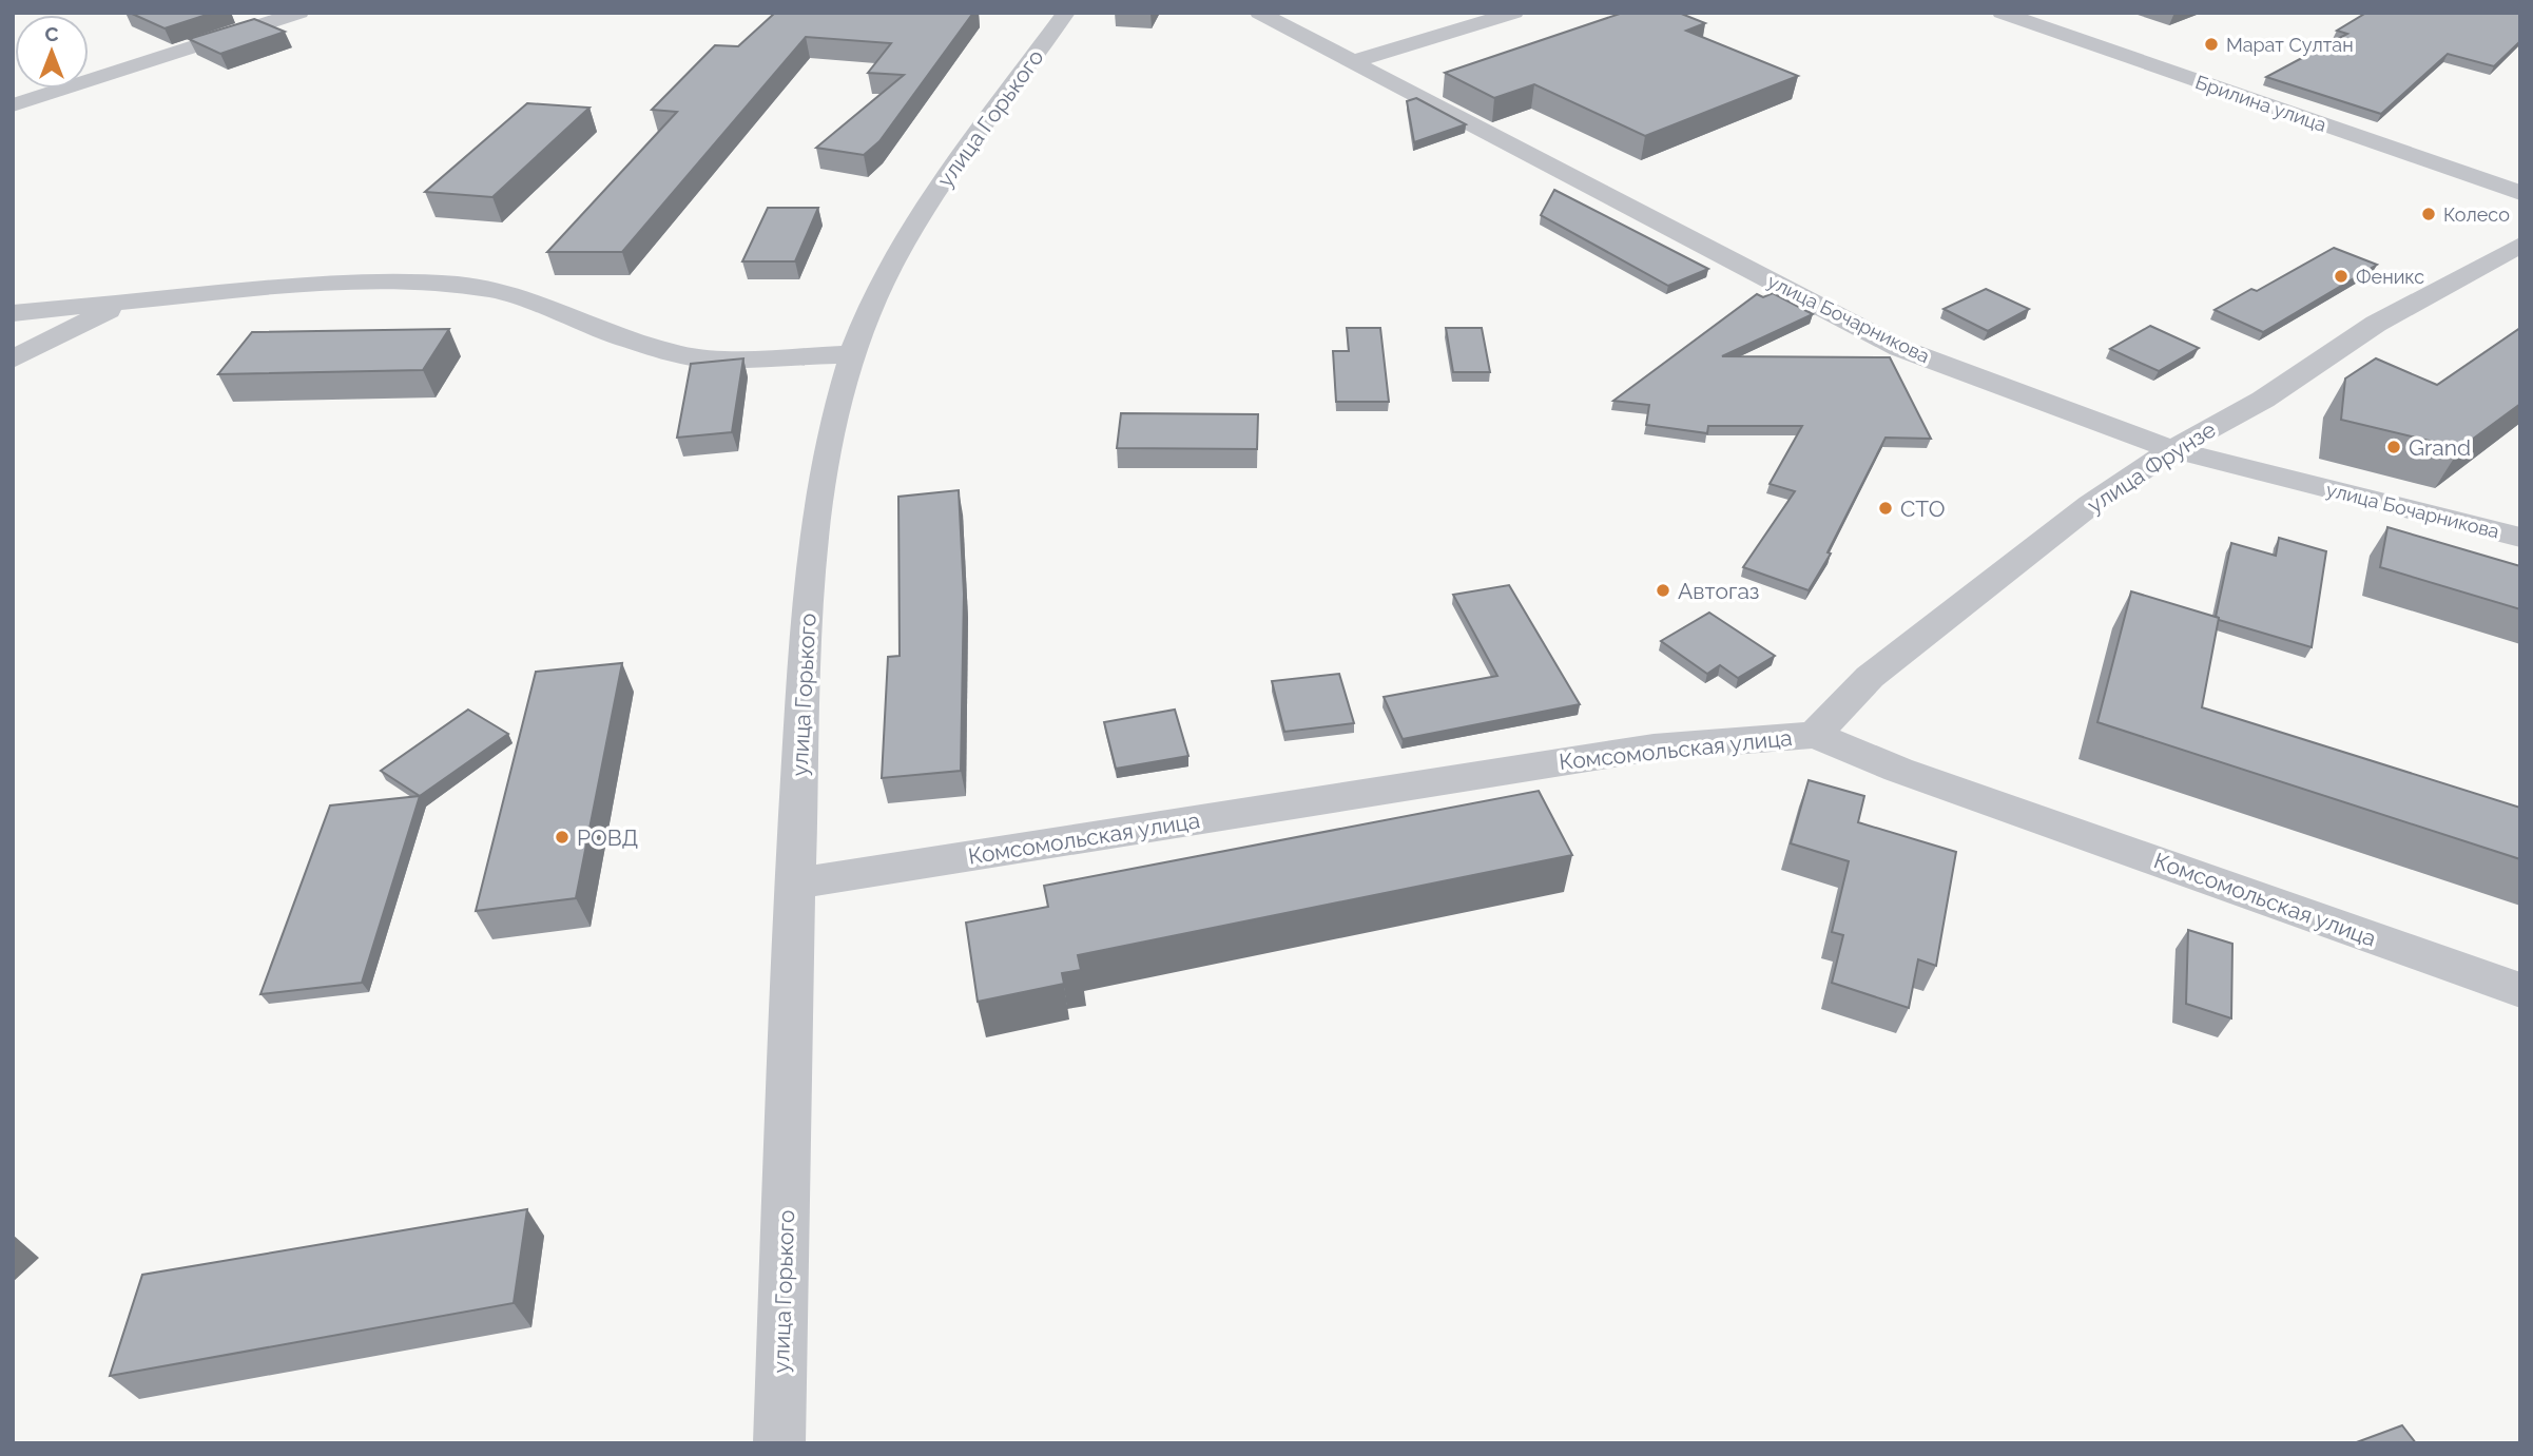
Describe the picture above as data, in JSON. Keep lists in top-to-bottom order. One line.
{"streets":{"street":["Брилина улица","улица Горького","улица Бочарникова","улица Фрунзе","Комсомольская улица"]},"crossings":[["улица Горького","Комсомольская улица"],["улица Бочарникова","улица Фрунзе"],["улица Фрунзе","Комсомольская улица"]],"places":["Марат Султан","Колесо","Феникс","Grand","СТО","Автогаз","РОВД"],"north":"top"}
